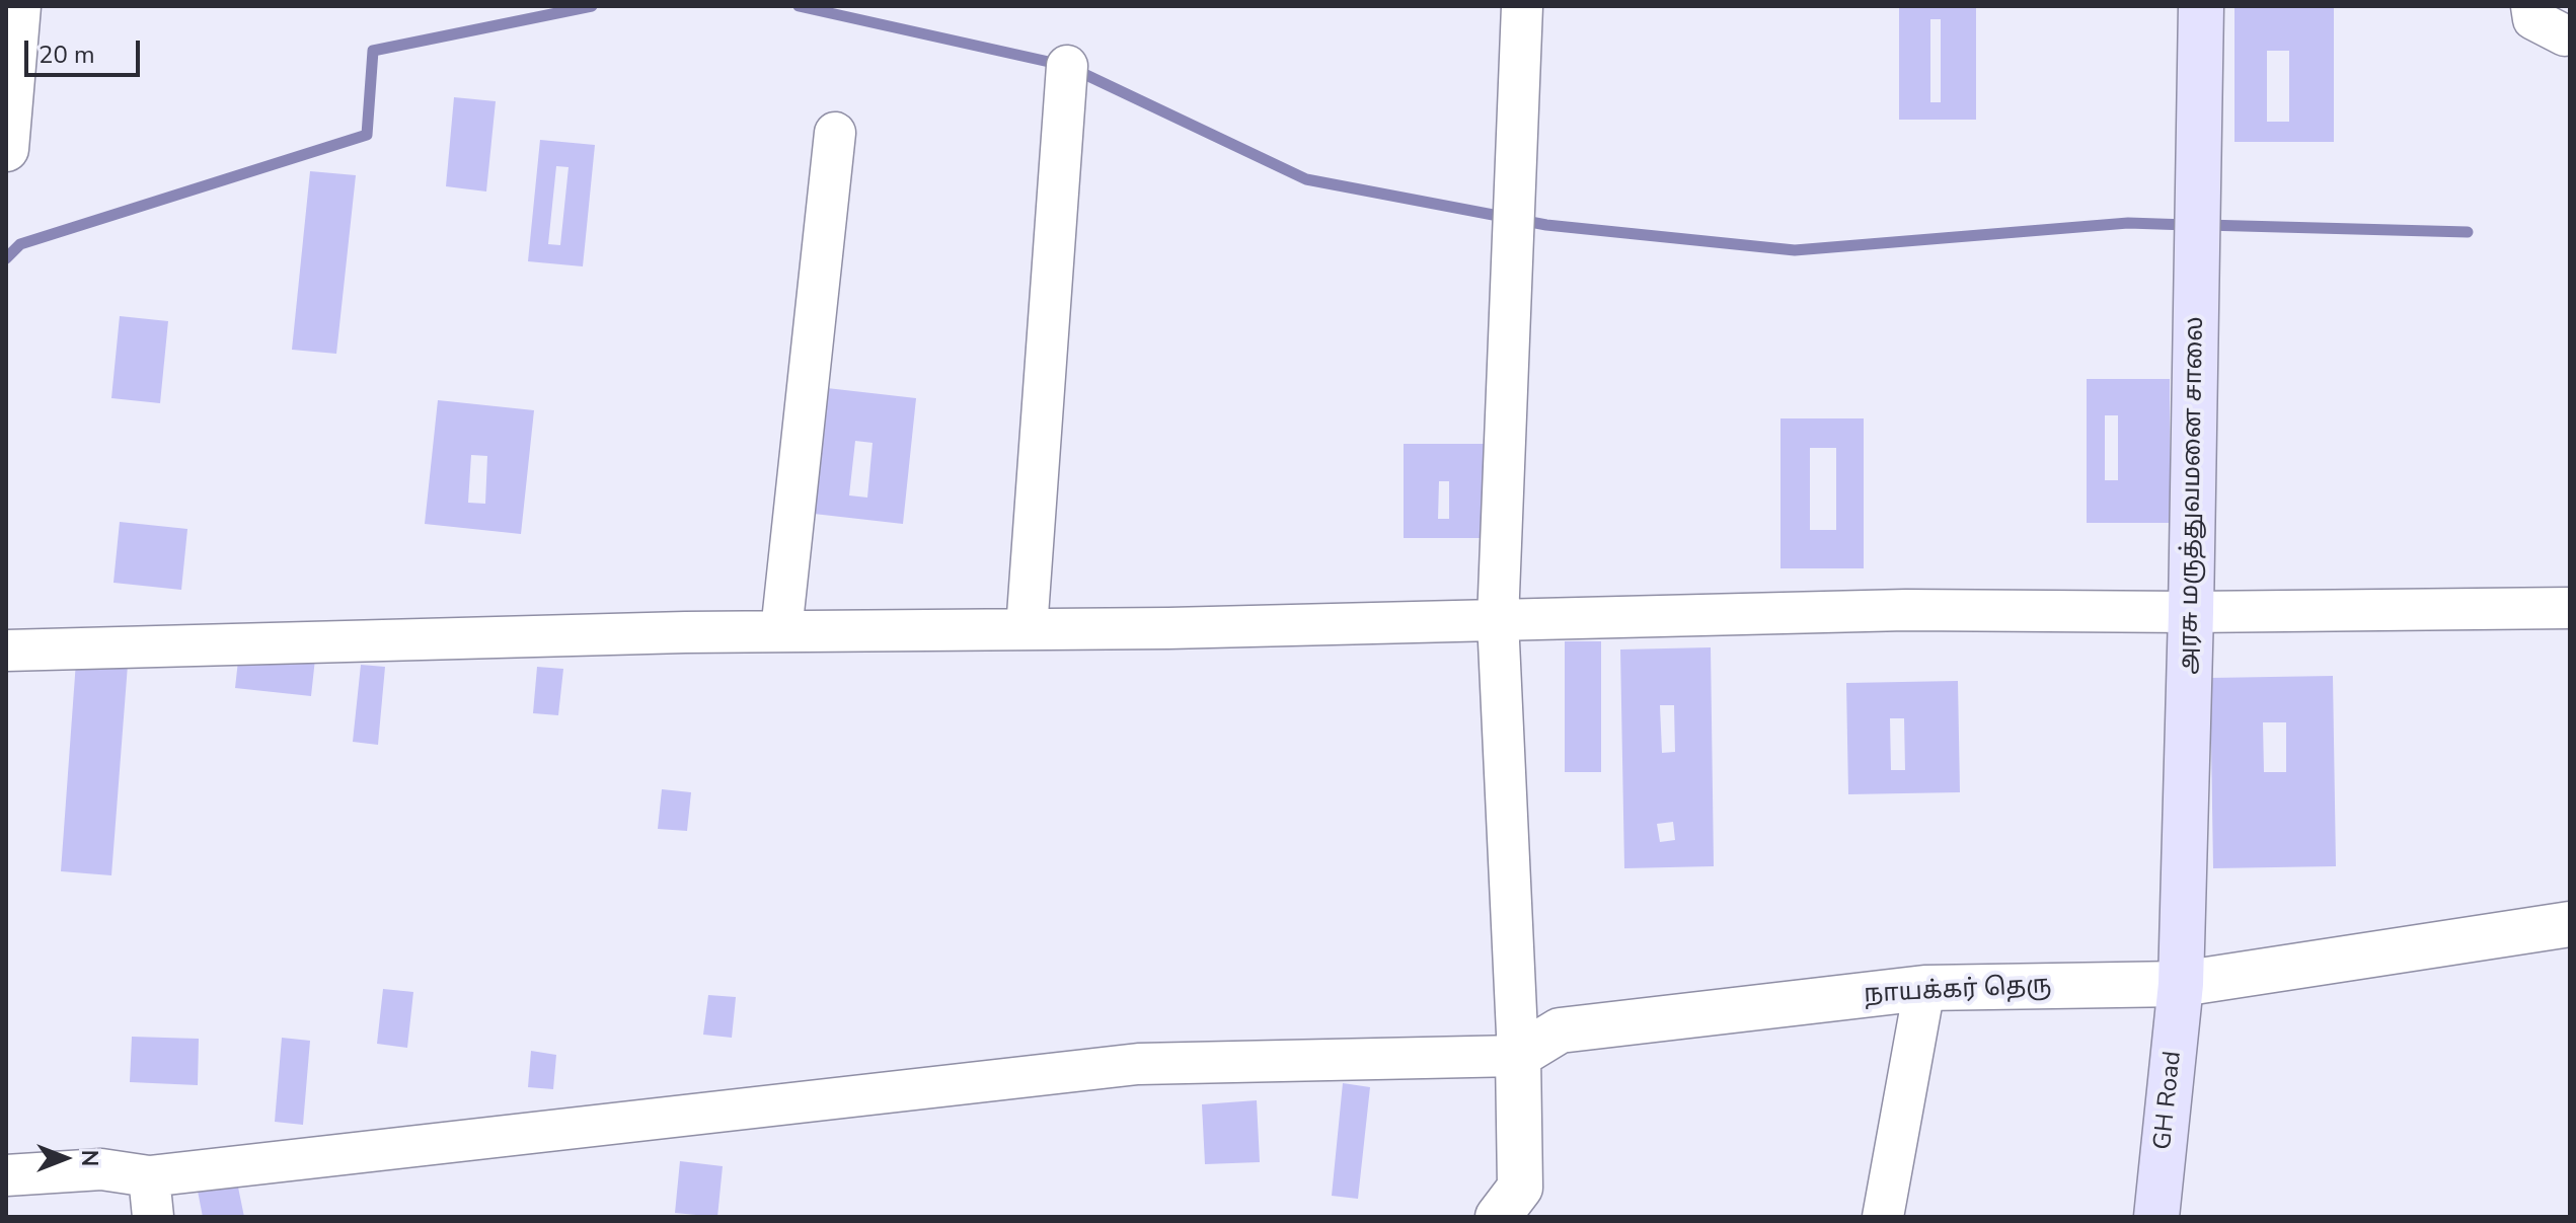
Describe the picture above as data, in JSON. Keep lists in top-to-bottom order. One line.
{"streets":{"main road":["அரசு மருத்துவமனை சாலை","GH Road"],"street":["நாயக்கர் தெரு"]},"crossings":[["அரசு மருத்துவமனை சாலை","நாயக்கர் தெரு"],["அரசு மருத்துவமனை சாலை","GH Road"],["நாயக்கர் தெரு","GH Road"]],"scale_bar":"20 m","north":"right"}
